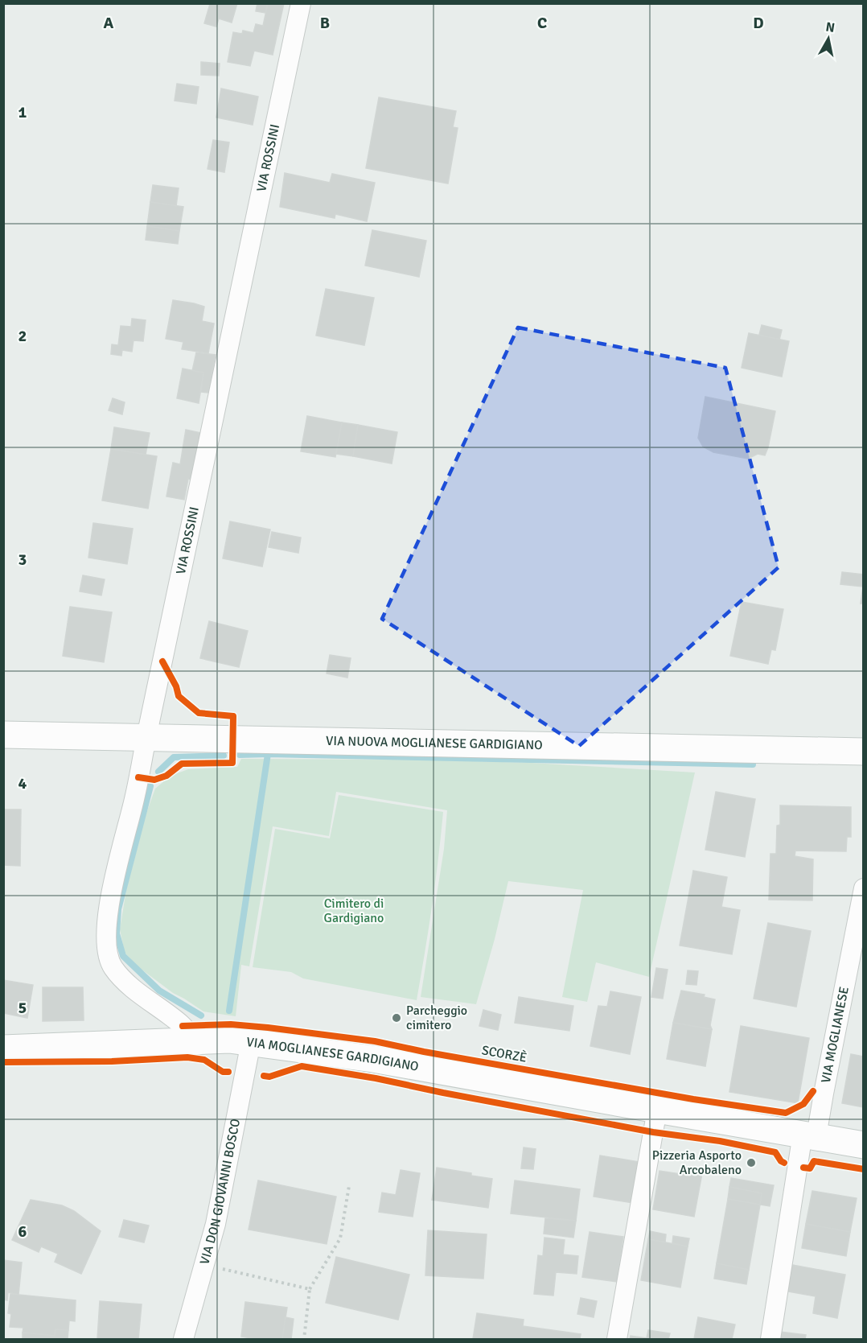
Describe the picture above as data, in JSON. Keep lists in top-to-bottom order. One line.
{"streets":{"street":["VIA ROSSINI","VIA NUOVA MOGLIANESE GARDIGIANO","VIA MOGLIANESE","VIA MOGLIANESE GARDIGIANO","VIA DON GIOVANNI BOSCO"],"cycle path":["SCORZÈ"]},"crossings":[["VIA ROSSINI","VIA NUOVA MOGLIANESE GARDIGIANO"],["VIA ROSSINI","VIA MOGLIANESE GARDIGIANO"],["VIA MOGLIANESE","VIA MOGLIANESE GARDIGIANO"],["VIA MOGLIANESE GARDIGIANO","VIA DON GIOVANNI BOSCO"]],"parks":["Cimitero di Gardigiano"],"places":["Parcheggio cimitero","Pizzeria Asporto Arcobaleno"],"north":"top","grid":{"columns":["A","B","C","D"],"rows":["1","2","3","4","5","6"]}}
